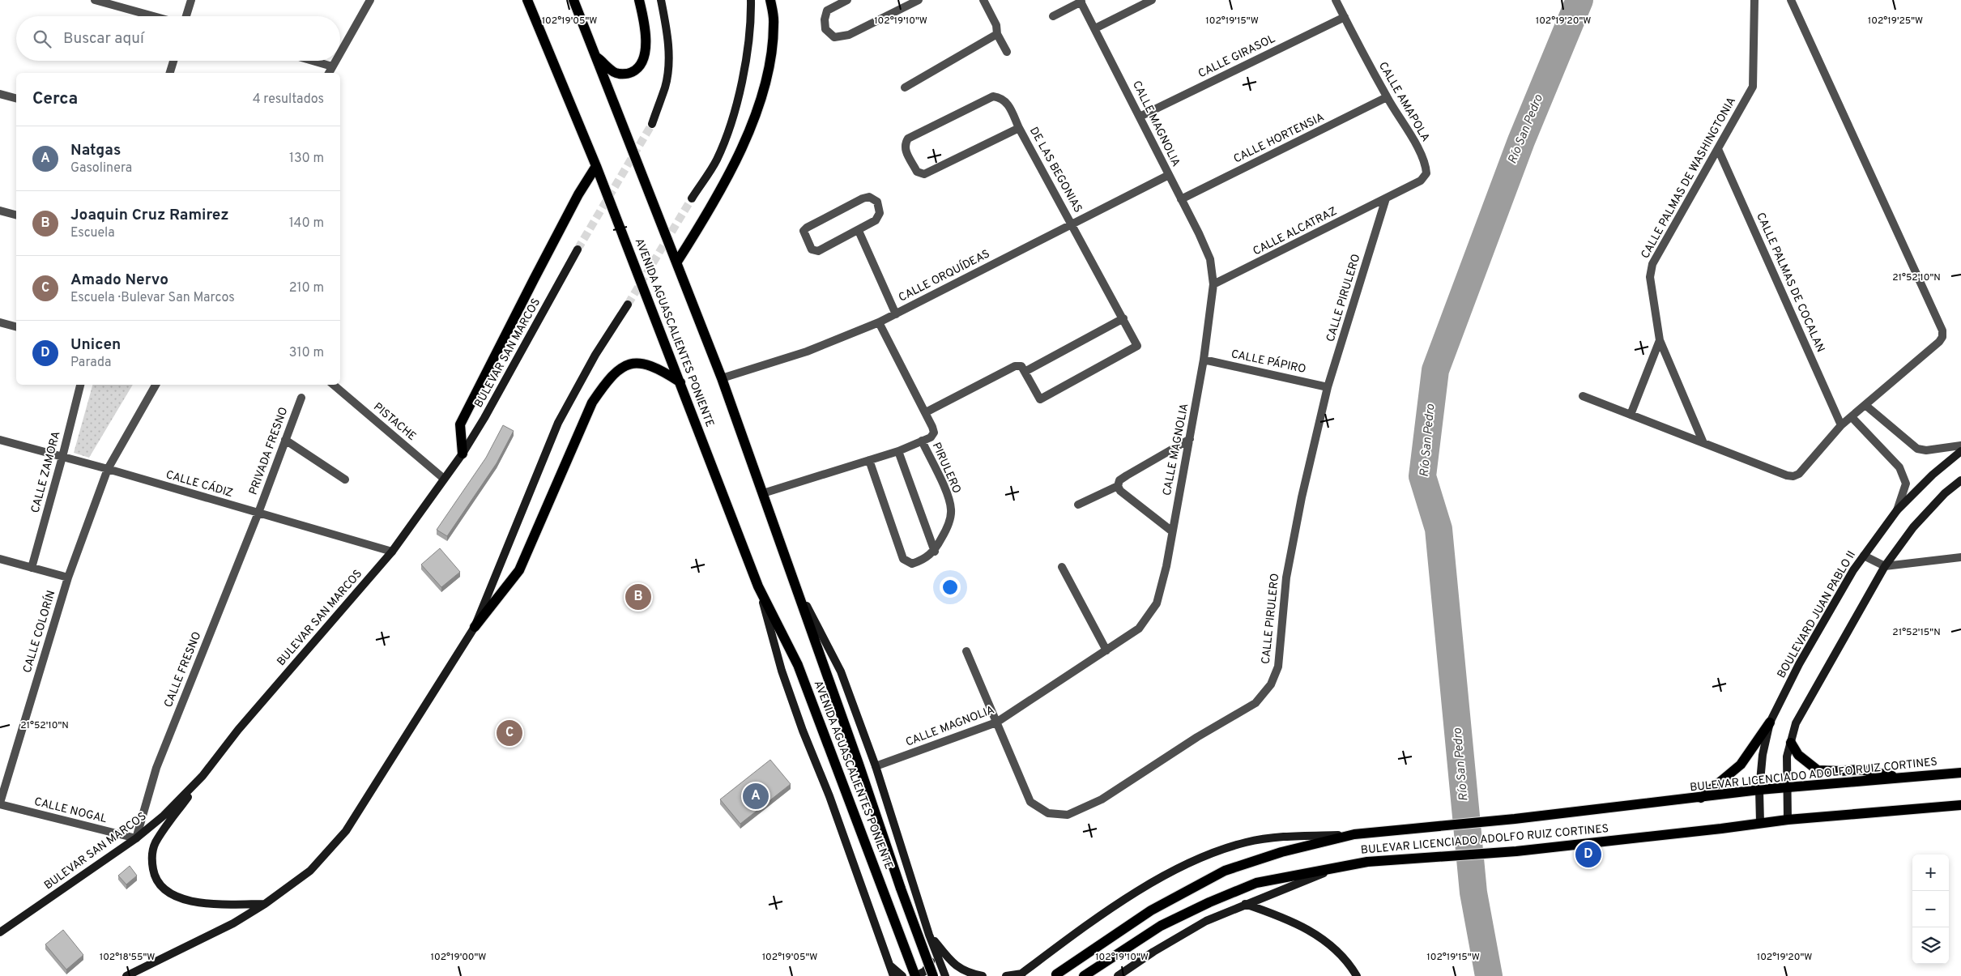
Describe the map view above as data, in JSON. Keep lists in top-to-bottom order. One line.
{"streets":{"main road":["AVENIDA AGUASCALIENTES PONIENTE","BULEVAR LICENCIADO ADOLFO RUIZ CORTINES"],"street":["CALLE GIRASOL","CALLE AMAPOLA","CALLE MAGNOLIA","CALLE HORTENSIA","DE LAS BEGONIAS","CALLE PALMAS DE WASHINGTONIA","CALLE ALCATRAZ","CALLE ORQUÍDEAS","CALLE PALMAS DE COCALAN","CALLE PIRULERO","BULEVAR SAN MARCOS","CALLE PÁPIRO","PISTACHE","PRIVADA FRESNO","PIRULERO","CALLE ZAMORA","CALLE CÁDIZ","BOULEVARD JUAN PABLO II","CALLE COLORÍN","CALLE FRESNO","CALLE NOGAL"]},"crossings":[["CALLE GIRASOL","CALLE AMAPOLA"],["CALLE GIRASOL","CALLE MAGNOLIA"],["CALLE AMAPOLA","CALLE HORTENSIA"],["CALLE AMAPOLA","CALLE ALCATRAZ"],["CALLE AMAPOLA","CALLE PIRULERO"],["CALLE MAGNOLIA","CALLE HORTENSIA"],["CALLE MAGNOLIA","CALLE ALCATRAZ"],["CALLE MAGNOLIA","CALLE ORQUÍDEAS"],["CALLE MAGNOLIA","CALLE PIRULERO"],["CALLE MAGNOLIA","AVENIDA AGUASCALIENTES PONIENTE"],["CALLE MAGNOLIA","CALLE PÁPIRO"],["DE LAS BEGONIAS","CALLE ORQUÍDEAS"],["CALLE PALMAS DE WASHINGTONIA","CALLE PALMAS DE COCALAN"],["CALLE ALCATRAZ","CALLE PIRULERO"],["CALLE ORQUÍDEAS","AVENIDA AGUASCALIENTES PONIENTE"],["CALLE PIRULERO","CALLE PÁPIRO"],["AVENIDA AGUASCALIENTES PONIENTE","PIRULERO"],["BULEVAR SAN MARCOS","PISTACHE"],["BULEVAR SAN MARCOS","CALLE CÁDIZ"],["BULEVAR SAN MARCOS","CALLE FRESNO"],["BULEVAR SAN MARCOS","CALLE NOGAL"],["PRIVADA FRESNO","CALLE CÁDIZ"],["PRIVADA FRESNO","CALLE FRESNO"],["CALLE ZAMORA","CALLE CÁDIZ"],["CALLE CÁDIZ","CALLE COLORÍN"],["CALLE CÁDIZ","CALLE FRESNO"],["BOULEVARD JUAN PABLO II","BULEVAR LICENCIADO ADOLFO RUIZ CORTINES"],["CALLE COLORÍN","CALLE NOGAL"],["CALLE FRESNO","CALLE NOGAL"]],"water":["Río San Pedro"],"page":{"search":"Buscar aquí","heading":["Cerca","4 resultados"],"list":[{"mark":"A","name":"Natgas","note":"Gasolinera","value":"130 m"},{"mark":"B","name":"Joaquin Cruz Ramirez","note":"Escuela","value":"140 m"},{"mark":"C","name":"Amado Nervo","note":"Escuela · Bulevar San Marcos","value":"210 m"},{"mark":"D","name":"Unicen","note":"Parada","value":"310 m"}],"pins":["B","C","A","D"],"map_buttons":["+","−"]},"coordinates":["102°19'05\"W","102°19'10\"W","102°19'15\"W","102°19'20\"W","102°19'25\"W","21°52'10\"N","21°52'15\"N","102°18'55\"W","102°19'00\"W"]}
